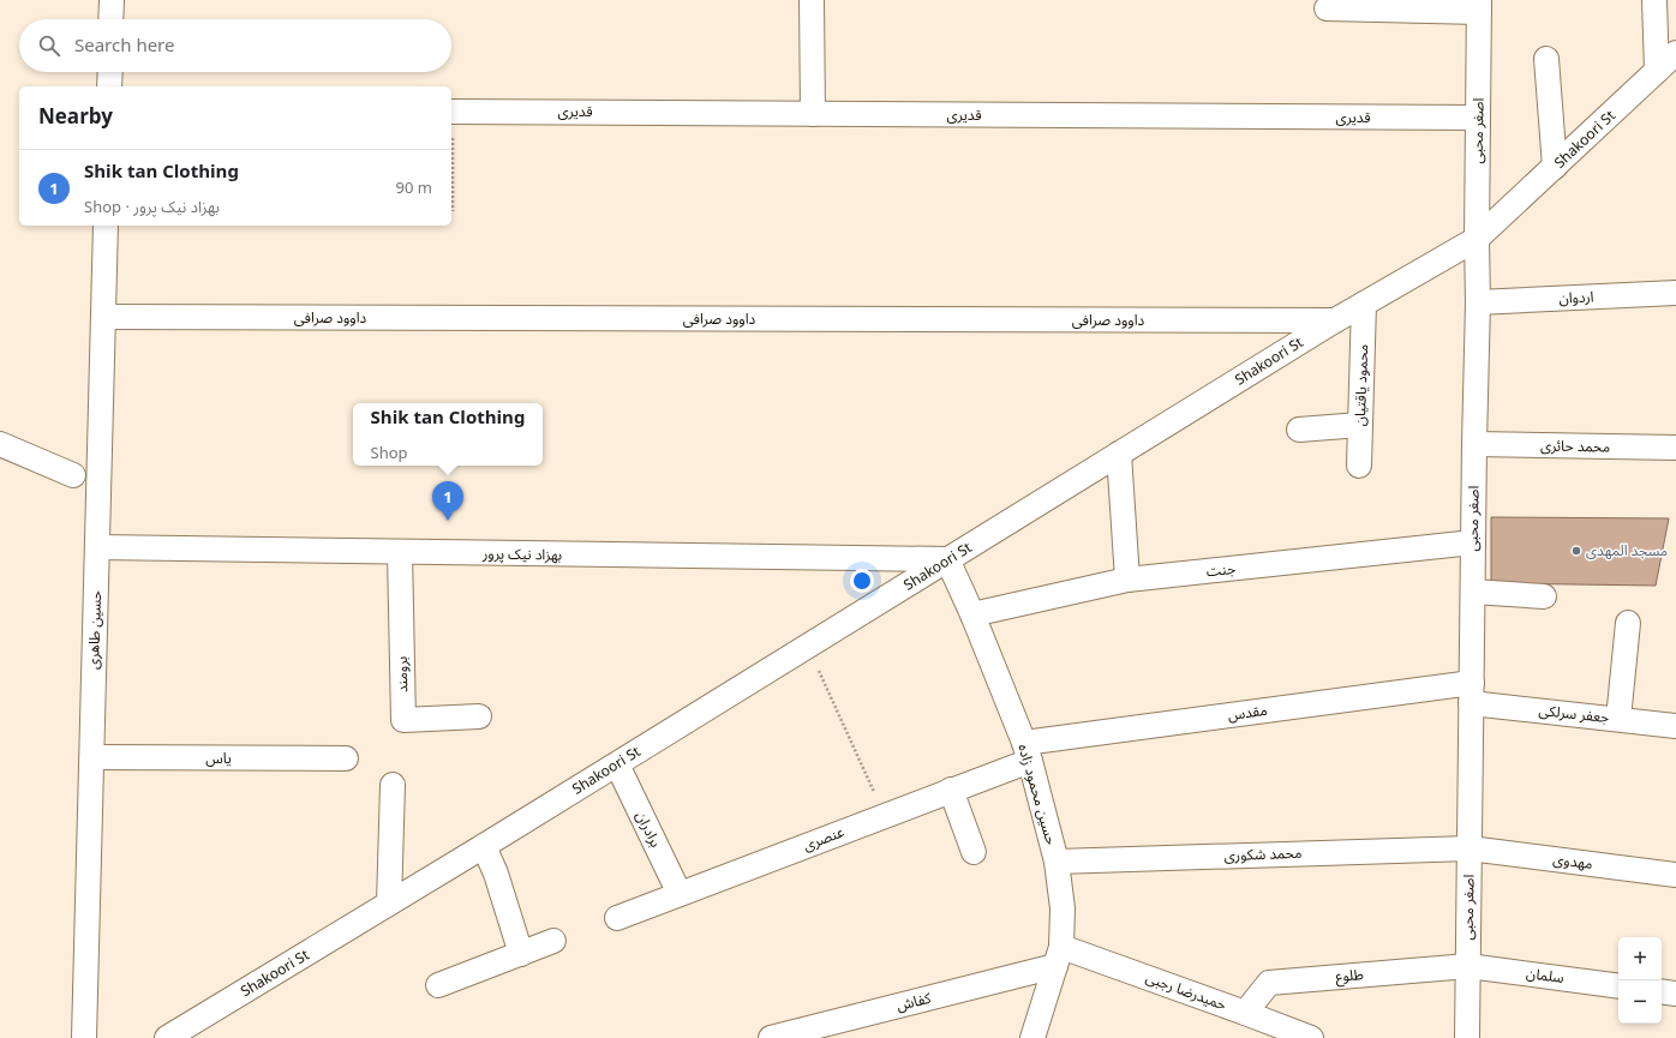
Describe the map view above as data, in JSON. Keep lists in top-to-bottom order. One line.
{"streets":{"street":["قدیری","اصغر محبی","Shakoori St","اردوان","داوود صرافی","محمود یاقتیان","محمد حائری","بهزاد نیک پرور","جنت","حسین طاهری","برومند","مقدس","جعفر سرلکی","یاس","حسین محمود زاده","برادران","عنصری","محمد شکوری","مهدوی","طلوع","سلمان","حمیدرضا رجبی","کفاش"]},"crossings":[["قدیری","اصغر محبی"],["اصغر محبی","Shakoori St"],["اصغر محبی","اردوان"],["اصغر محبی","محمد حائری"],["اصغر محبی","جنت"],["اصغر محبی","مقدس"],["اصغر محبی","جعفر سرلکی"],["اصغر محبی","محمد شکوری"],["اصغر محبی","مهدوی"],["اصغر محبی","طلوع"],["اصغر محبی","سلمان"],["Shakoori St","داوود صرافی"],["Shakoori St","محمود یاقتیان"],["Shakoori St","بهزاد نیک پرور"],["Shakoori St","حسین محمود زاده"],["Shakoori St","برادران"],["داوود صرافی","حسین طاهری"],["بهزاد نیک پرور","حسین طاهری"],["بهزاد نیک پرور","برومند"],["بهزاد نیک پرور","حسین محمود زاده"],["جنت","حسین محمود زاده"],["حسین طاهری","یاس"],["مقدس","جعفر سرلکی"],["مقدس","حسین محمود زاده"],["مقدس","عنصری"],["حسین محمود زاده","عنصری"],["حسین محمود زاده","محمد شکوری"],["حسین محمود زاده","حمیدرضا رجبی"],["حسین محمود زاده","کفاش"],["برادران","عنصری"],["محمد شکوری","مهدوی"],["طلوع","سلمان"],["طلوع","حمیدرضا رجبی"],["حمیدرضا رجبی","کفاش"]],"places":["مسجد المهدی"],"page":{"search":"Search here","heading":"Nearby","list":[{"mark":"1","name":"Shik tan Clothing","note":"Shop · بهزاد نیک پرور","value":"90 m"}],"popup":["Shik tan Clothing","Shop"],"pins":"1","map_buttons":["+","−"]}}
